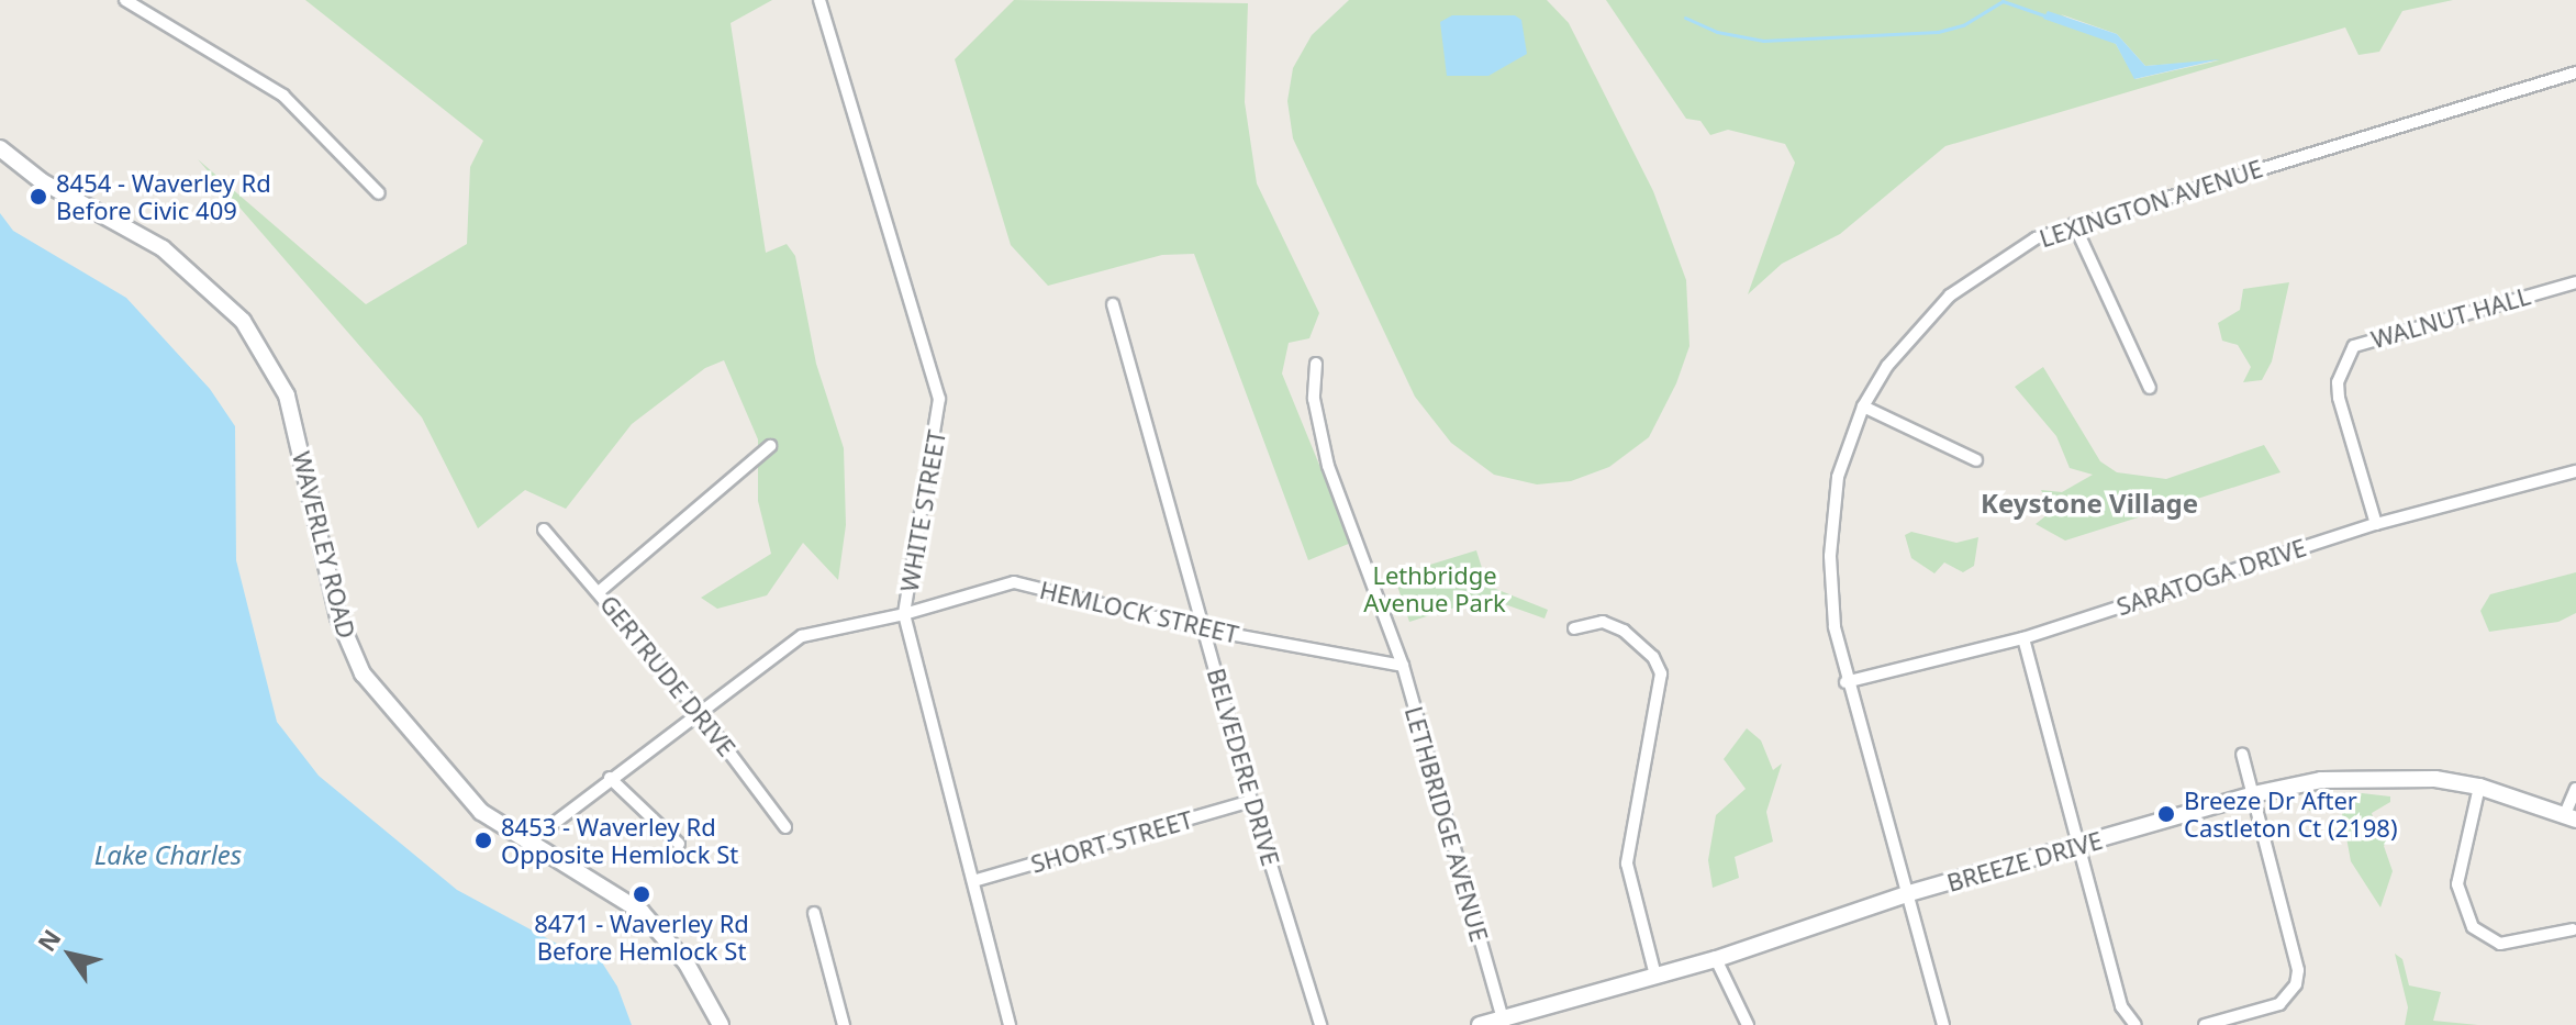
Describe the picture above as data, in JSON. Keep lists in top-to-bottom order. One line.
{"streets":{"main road":["WAVERLEY ROAD","BREEZE DRIVE"],"street":["LEXINGTON AVENUE","WALNUT HALL","WHITE STREET","SARATOGA DRIVE","HEMLOCK STREET","GERTRUDE DRIVE","BELVEDERE DRIVE","LETHBRIDGE AVENUE","SHORT STREET"]},"crossings":[["LEXINGTON AVENUE","SARATOGA DRIVE"],["LEXINGTON AVENUE","BREEZE DRIVE"],["WALNUT HALL","SARATOGA DRIVE"],["WHITE STREET","HEMLOCK STREET"],["WHITE STREET","SHORT STREET"],["WAVERLEY ROAD","HEMLOCK STREET"],["HEMLOCK STREET","GERTRUDE DRIVE"],["HEMLOCK STREET","BELVEDERE DRIVE"],["HEMLOCK STREET","LETHBRIDGE AVENUE"],["BELVEDERE DRIVE","SHORT STREET"],["LETHBRIDGE AVENUE","BREEZE DRIVE"]],"districts":["Keystone Village"],"water":["Lake Charles"],"parks":["Lethbridge Avenue Park"],"places":["8454 - Waverley Rd Before Civic 409","Breeze Dr After Castleton Ct (2198)","8453 - Waverley Rd Opposite Hemlock St","8471 - Waverley Rd Before Hemlock St"],"north":"top left"}
